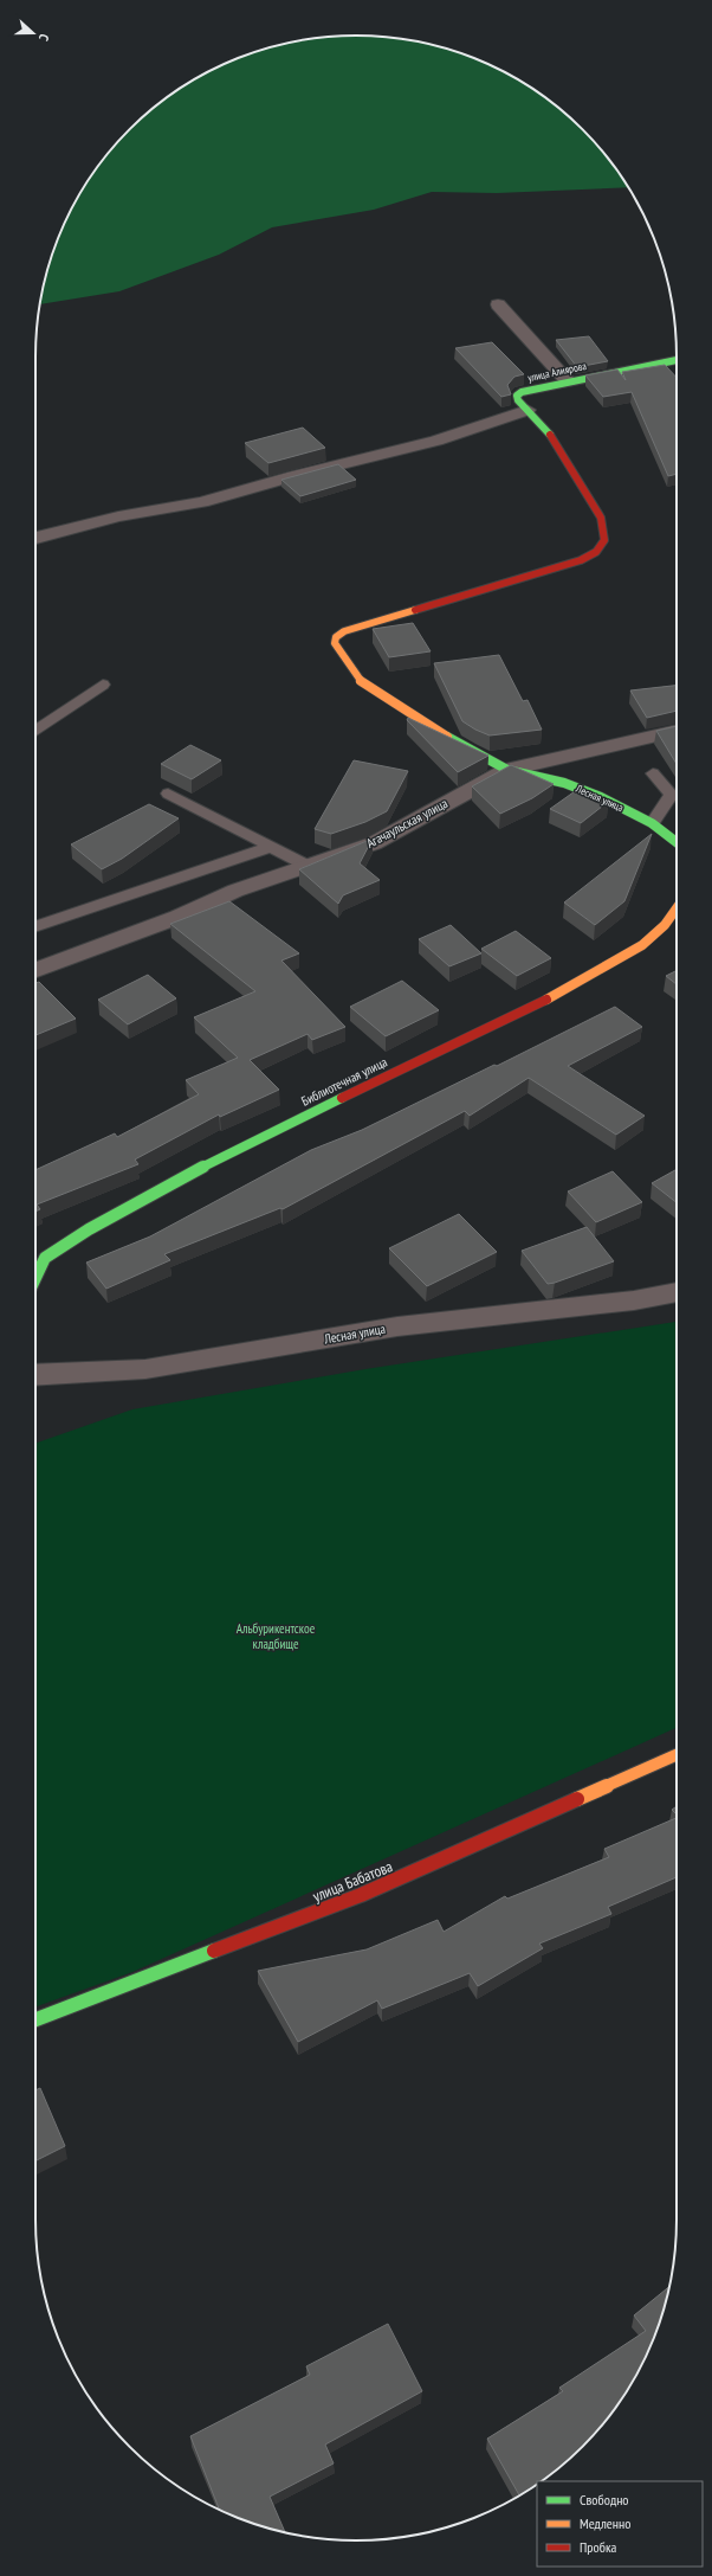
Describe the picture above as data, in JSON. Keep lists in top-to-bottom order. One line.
{"streets":{"street":["улица Алиярова","Лесная улица","Агачаульская улица","Библиотечная улица","улица Бабатова"]},"crossings":[["улица Алиярова","Лесная улица"],["Лесная улица","Агачаульская улица"]],"parks":["Альбурикентское кладбище"],"legend":["Свободно","Медленно","Пробка"],"north":"right"}
